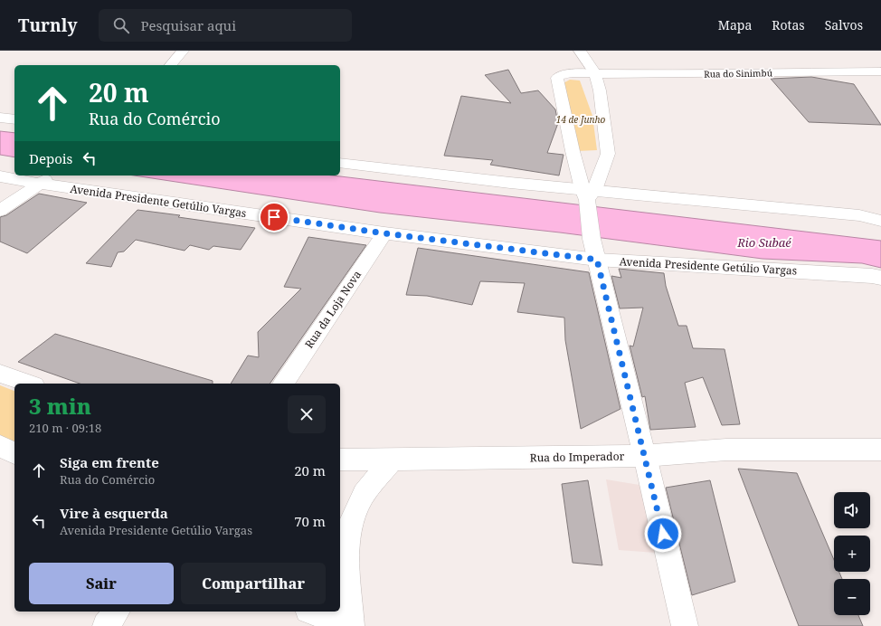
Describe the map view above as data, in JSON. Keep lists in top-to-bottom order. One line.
{"streets":{"street":["Rua do Sinimbú","Avenida Presidente Getúlio Vargas","Rua da Loja Nova","Rua do Imperador"]},"crossings":[["Avenida Presidente Getúlio Vargas","Rua da Loja Nova"]],"water":["Rio Subaé"],"parks":["14 de Junho"],"page":{"header":"Turnly","search":"Pesquisar aqui","nav":["Mapa","Rotas","Salvos"],"turn":["20 m","Rua do Comércio"],"then":"Depois","heading":["3 min","210 m · 09:18"],"list":[{"name":"Siga em frente","note":"Rua do Comércio","value":"20 m"},{"name":"Vire à esquerda","note":"Avenida Presidente Getúlio Vargas","value":"70 m"}],"map_buttons":["+","−"],"buttons":["Sair","Compartilhar"]}}
